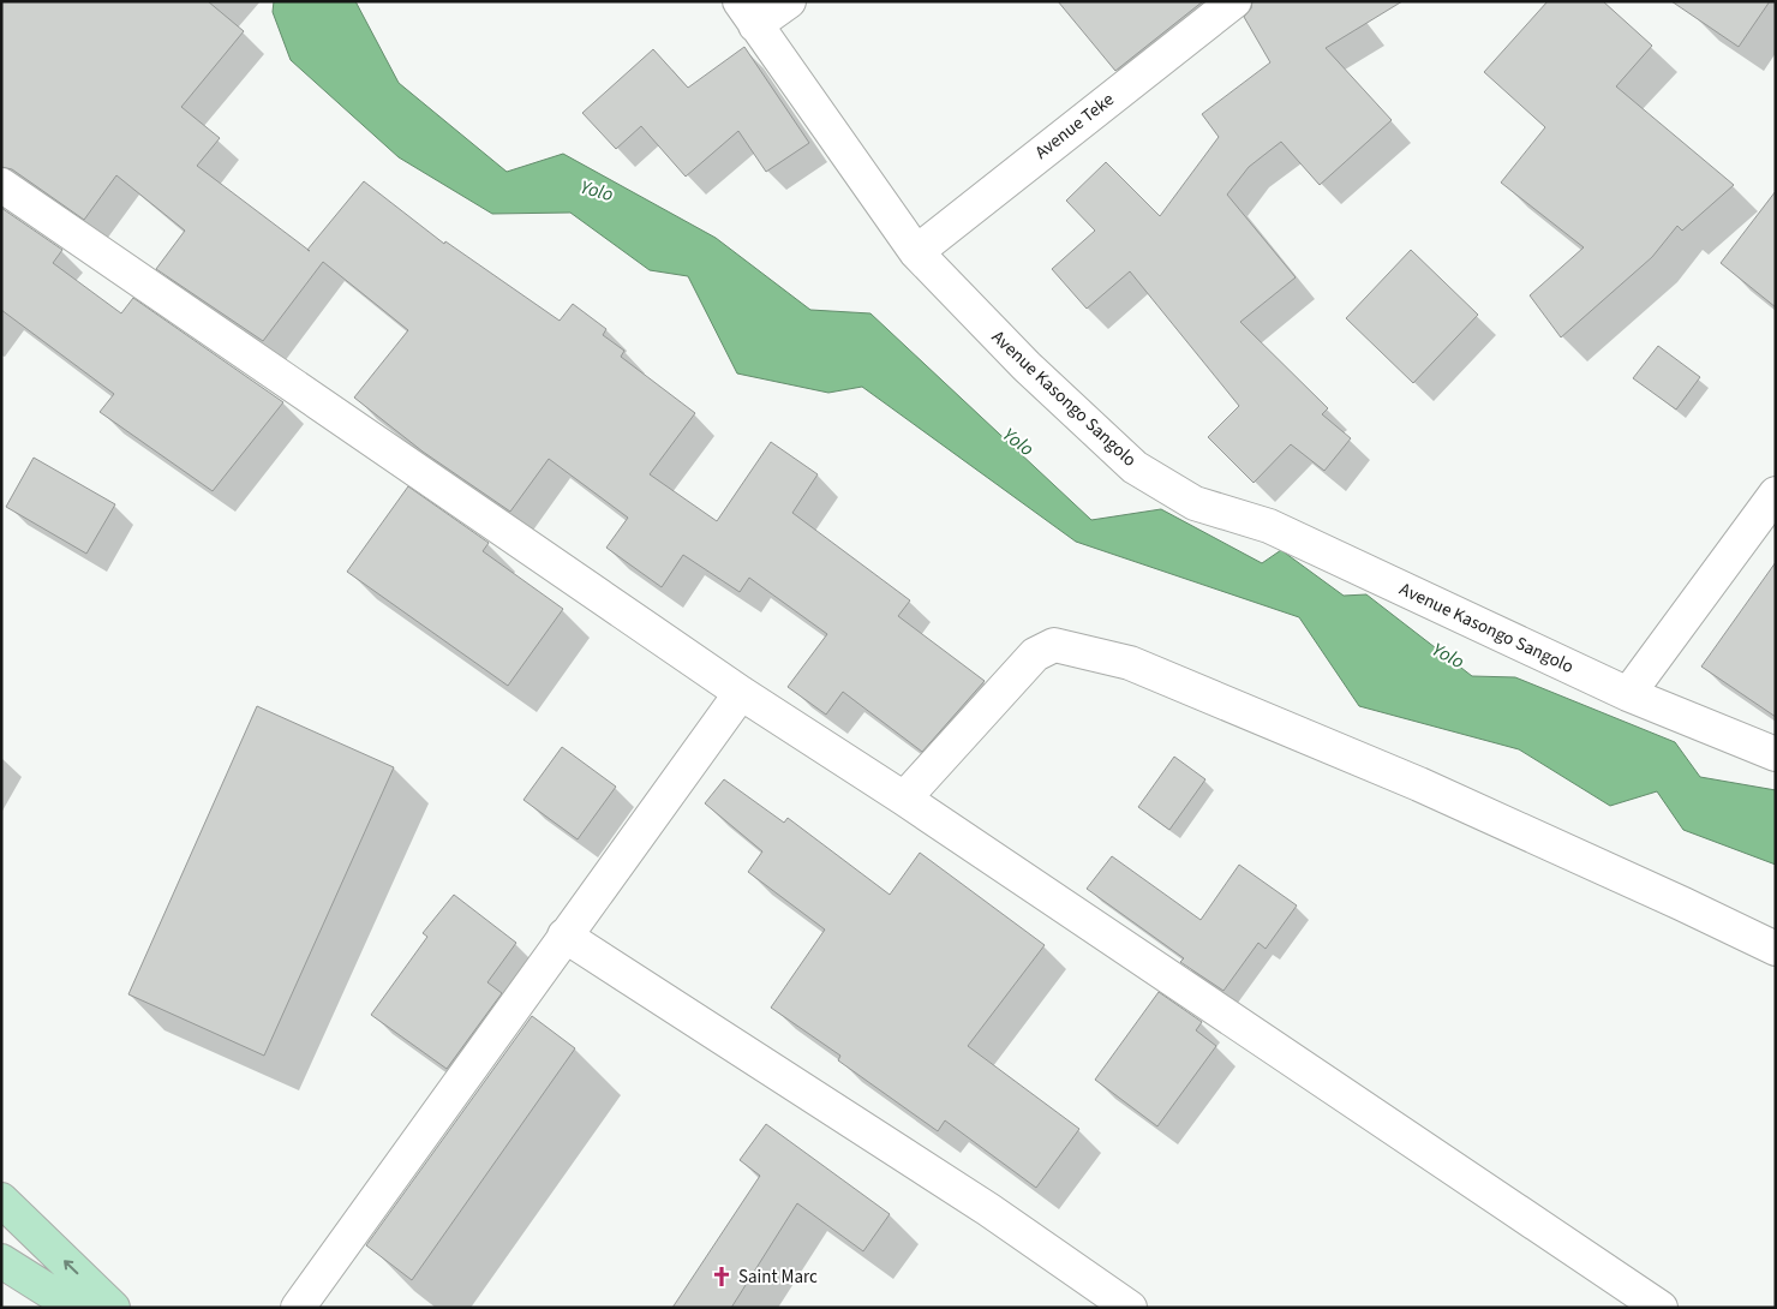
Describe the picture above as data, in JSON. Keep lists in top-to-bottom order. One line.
{"streets":{"street":["Avenue Teke","Avenue Kasongo Sangolo"]},"crossings":[["Avenue Teke","Avenue Kasongo Sangolo"]],"water":["Yolo"],"places":{"church":["Saint Marc"]}}
